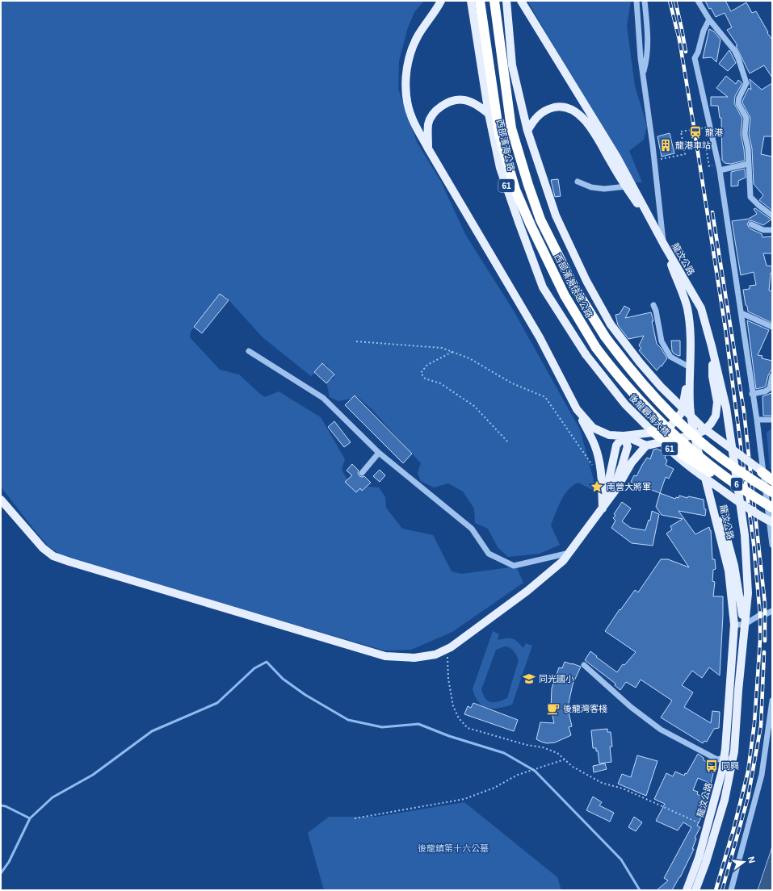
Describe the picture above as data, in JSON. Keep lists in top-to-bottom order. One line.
{"streets":{"highway":["61","西部濱海快速公路"],"main road":["西部濱海公路","龍汶公路","後龍觀海大橋","6"]},"crossings":[["西部濱海公路","後龍觀海大橋"]],"parks":["後龍鎮第十六公墓"],"places":{"station":["龍港"],"building":["龍港車站"],"place":["南營大將軍"],"school or university":["同光國小"],"cafe":["後龍灣客棧"],"bus stop":["同興"]},"north":"right"}
